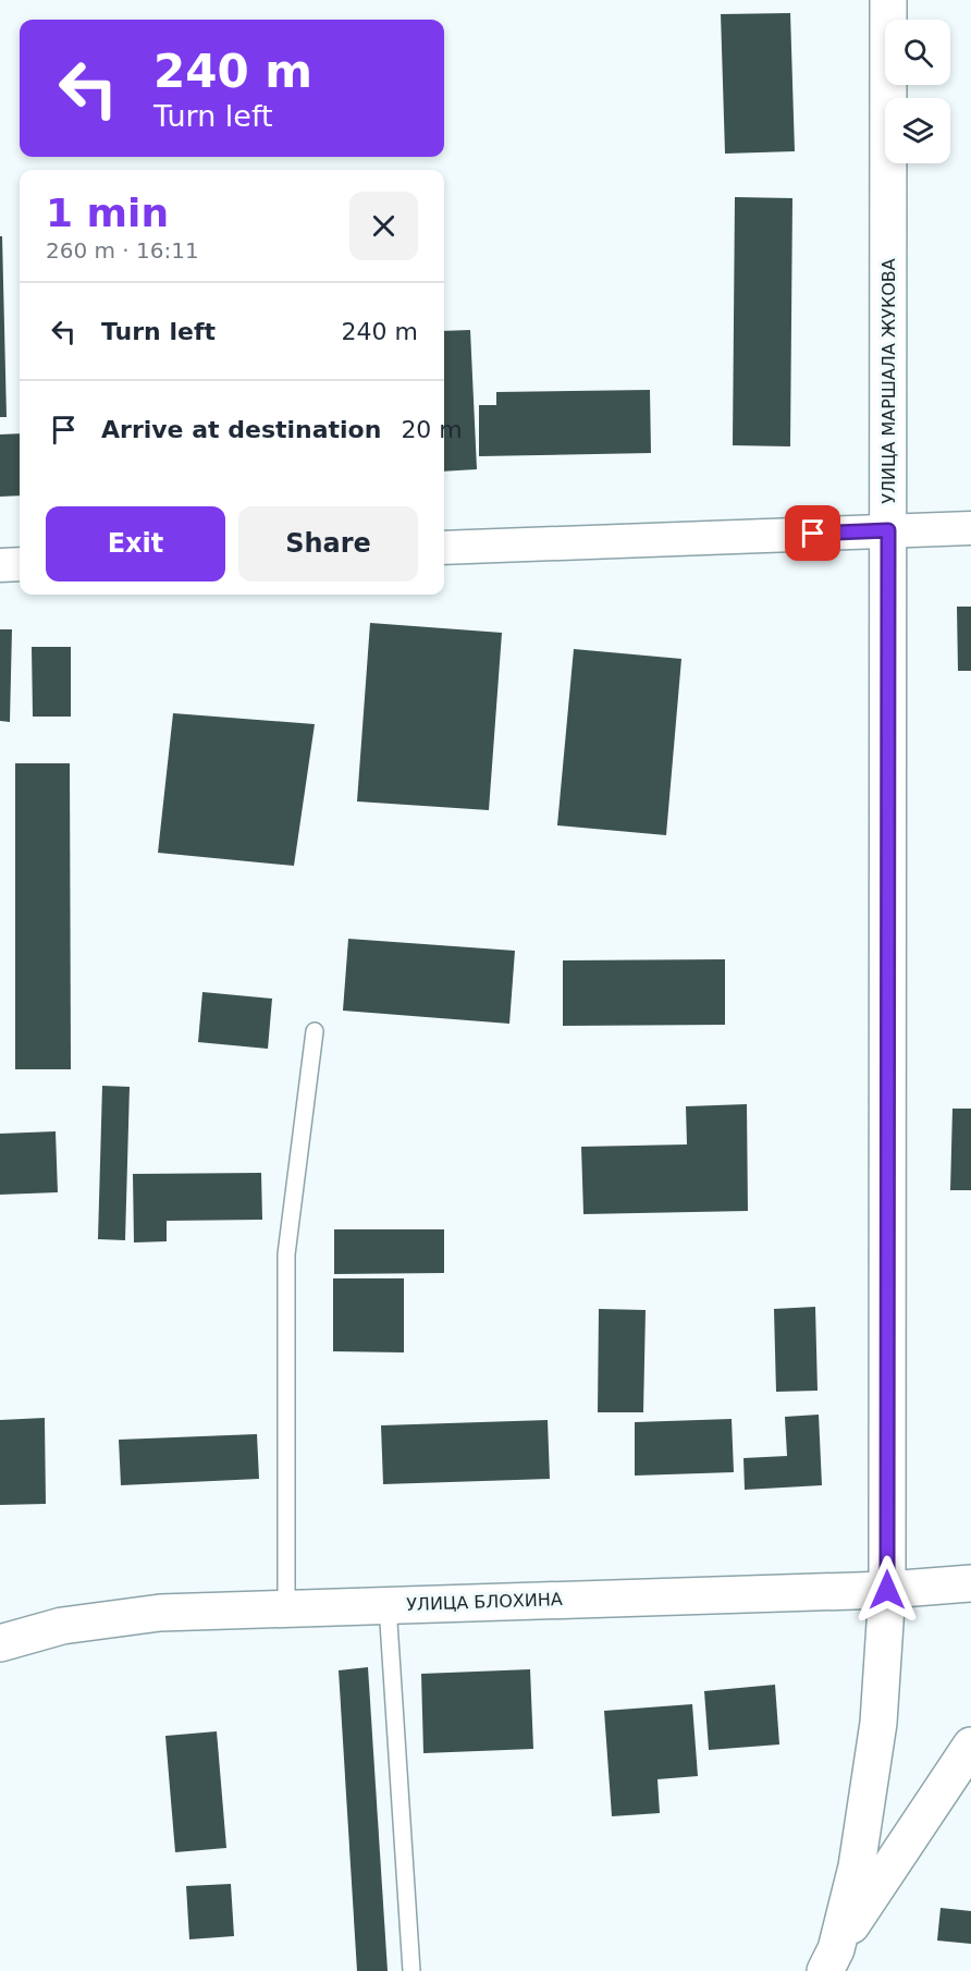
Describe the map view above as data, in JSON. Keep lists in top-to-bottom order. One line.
{"streets":{"main road":["УЛИЦА МАРШАЛА ЖУКОВА","УЛИЦА БЛОХИНА"]},"crossings":[["УЛИЦА МАРШАЛА ЖУКОВА","УЛИЦА БЛОХИНА"]],"page":{"turn":["240 m","Turn left"],"heading":["1 min","260 m · 16:11"],"list":[{"name":"Turn left","value":"240 m"},{"name":"Arrive at destination","value":"20 m"}],"buttons":["Exit","Share"]}}
